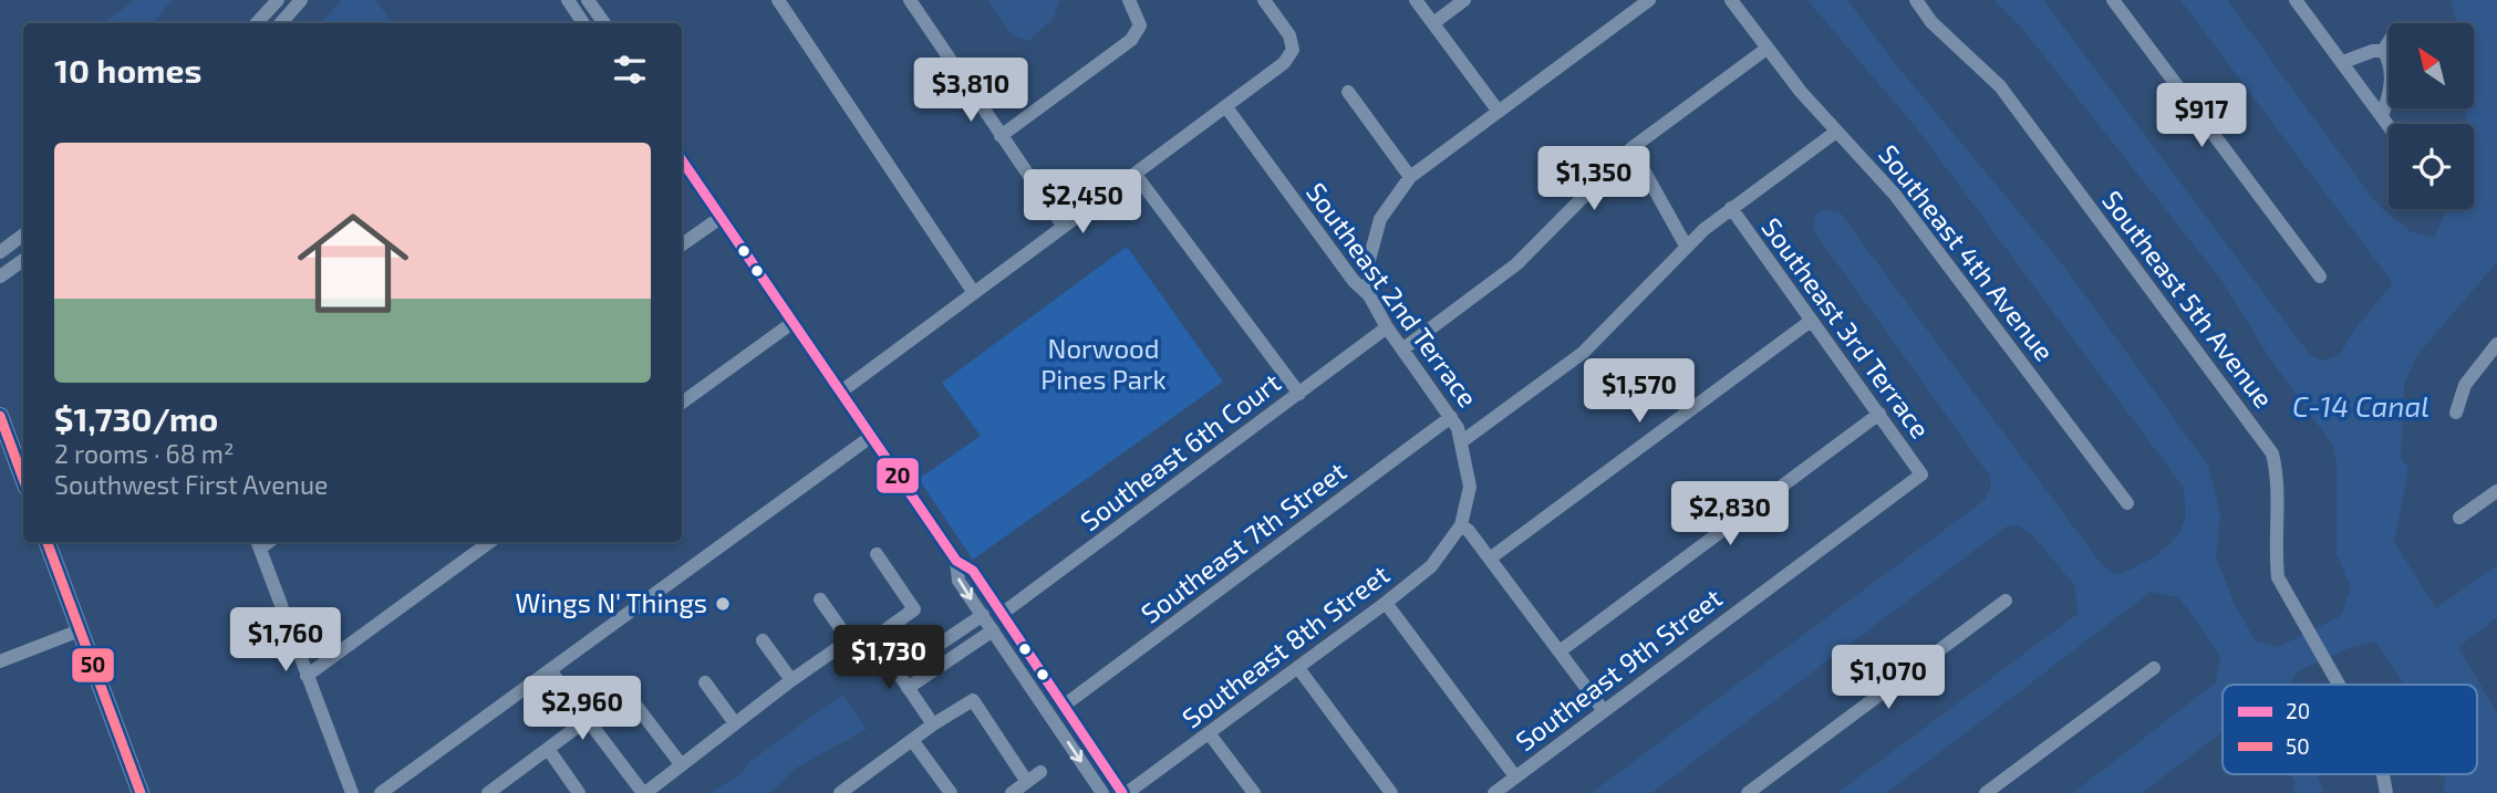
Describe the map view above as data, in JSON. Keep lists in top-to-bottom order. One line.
{"streets":{"street":["Southeast 4th Avenue","Southeast 2nd Terrace","Southeast 5th Avenue","Southeast 3rd Terrace","Southeast 6th Court","Southeast 7th Street","Southeast 8th Street","Southeast 9th Street"]},"crossings":[["Southeast 2nd Terrace","Southeast 6th Court"],["Southeast 2nd Terrace","Southeast 7th Street"],["Southeast 2nd Terrace","Southeast 8th Street"],["Southeast 3rd Terrace","Southeast 9th Street"]],"water":["C-14 Canal"],"parks":["Norwood Pines Park"],"places":["Wings N' Things"],"lines":["transit line 20","transit line 50"],"legend":["20","50"],"north":"top left","page":{"heading":"10 homes","price":["$3,810","$917","$1,350","$2,450","$1,570","$2,830","$1,760","$1,730","$1,070","$2,960"],"list":[{"name":"$1,730/mo","note":"2 rooms · 68 m² · Southwest First Avenue"}]}}
